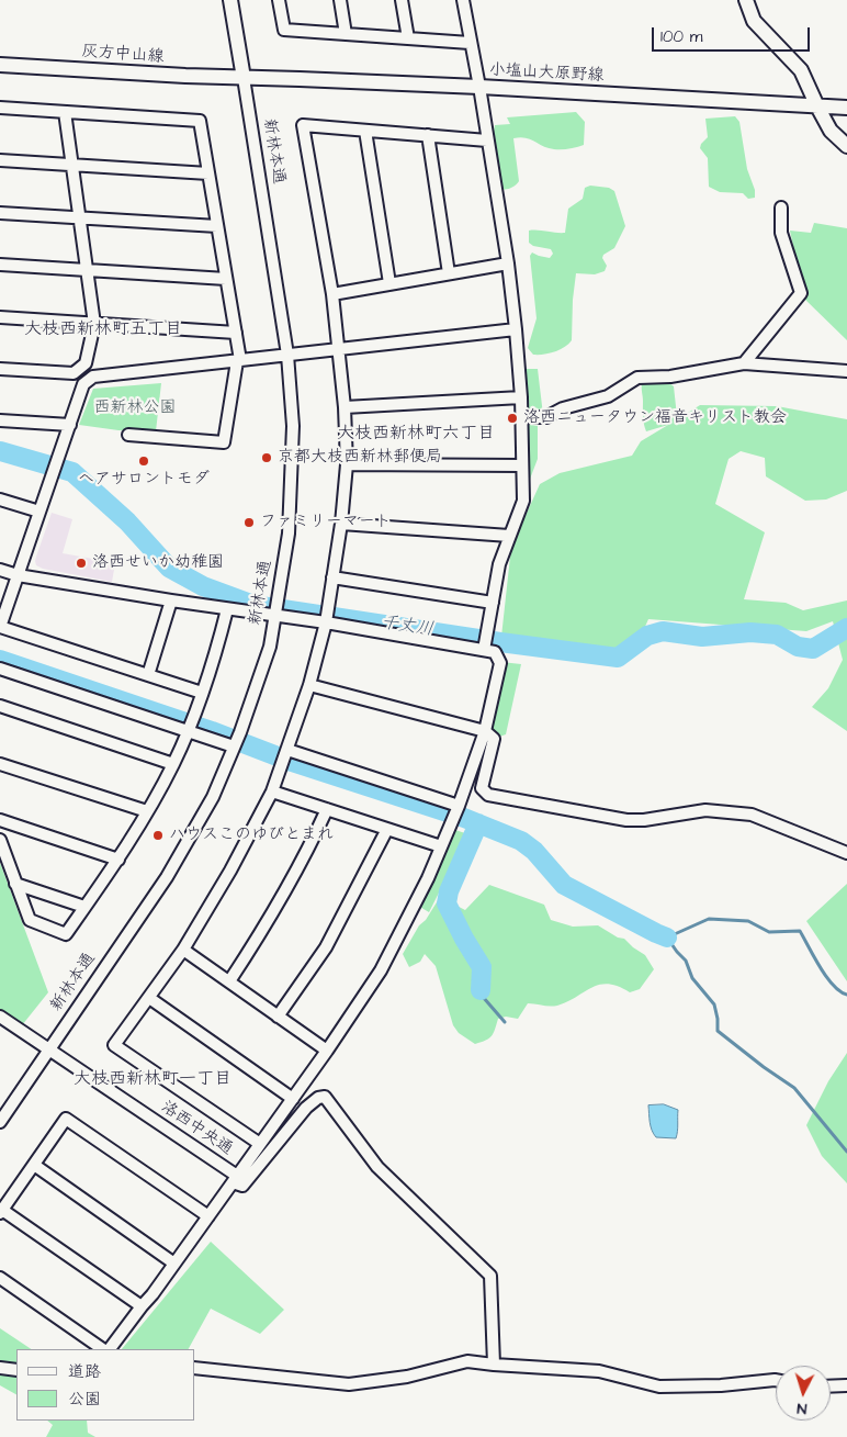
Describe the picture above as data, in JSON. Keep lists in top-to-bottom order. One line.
{"streets":{"main road":["灰方中山線","小塩山大原野線","新林本通"],"street":["洛西中央通"]},"crossings":[["灰方中山線","小塩山大原野線"],["灰方中山線","新林本通"],["小塩山大原野線","新林本通"],["新林本通","洛西中央通"]],"districts":["大枝西新林町五丁目","大枝西新林町六丁目","大枝西新林町一丁目"],"water":["千丈川"],"parks":["西新林公園"],"places":["洛西ニュータウン福音キリスト教会","京都大枝西新林郵便局","ヘアサロントモダ","ファミリーマート","洛西せいか幼稚園","ハウスこのゆびとまれ"],"legend":["道路","公園"],"scale_bar":"100 m","north":"bottom"}
